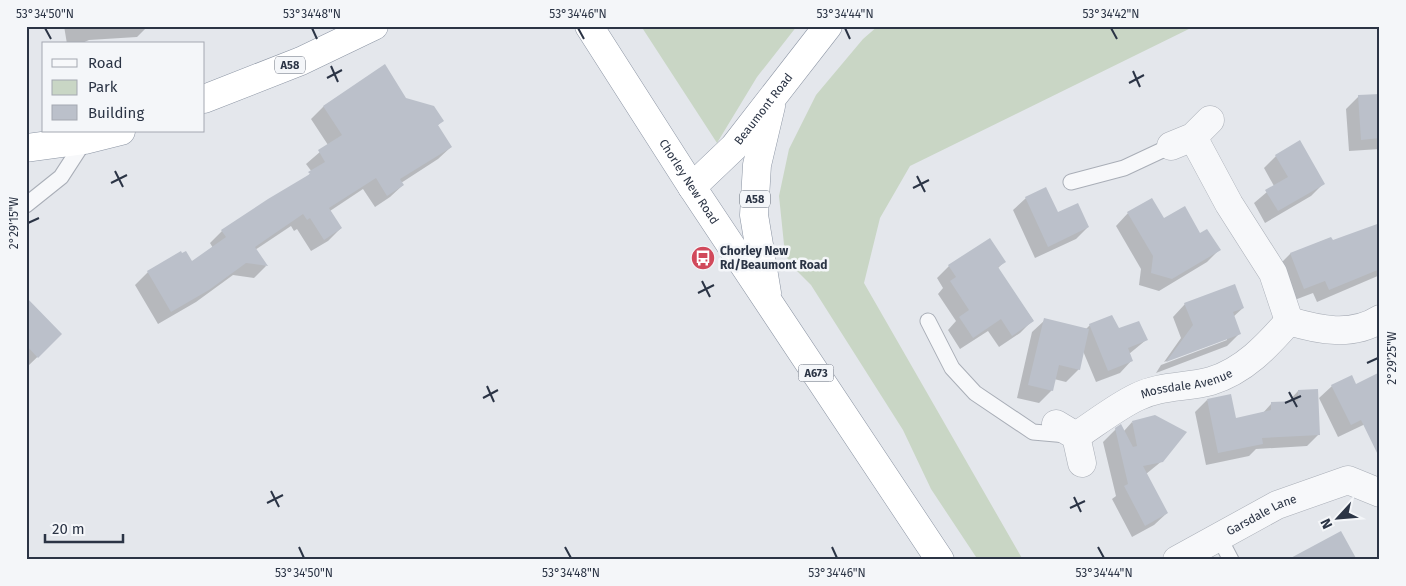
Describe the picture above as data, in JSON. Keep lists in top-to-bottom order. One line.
{"streets":{"highway":["A58","Beaumont Road","Chorley New Road","A673"],"street":["Mossdale Avenue","Garsdale Lane"]},"crossings":[["A58","Beaumont Road"],["A58","Chorley New Road"],["Beaumont Road","Chorley New Road"]],"places":{"bus stop":["Chorley New Rd/Beaumont Road"]},"legend":["Road","Park","Building"],"scale_bar":"20 m","north":"bottom left","coordinates":["53°34'50\"N","53°34'48\"N","53°34'46\"N","53°34'44\"N","53°34'42\"N","2°29'15\"W","2°29'25\"W"]}
